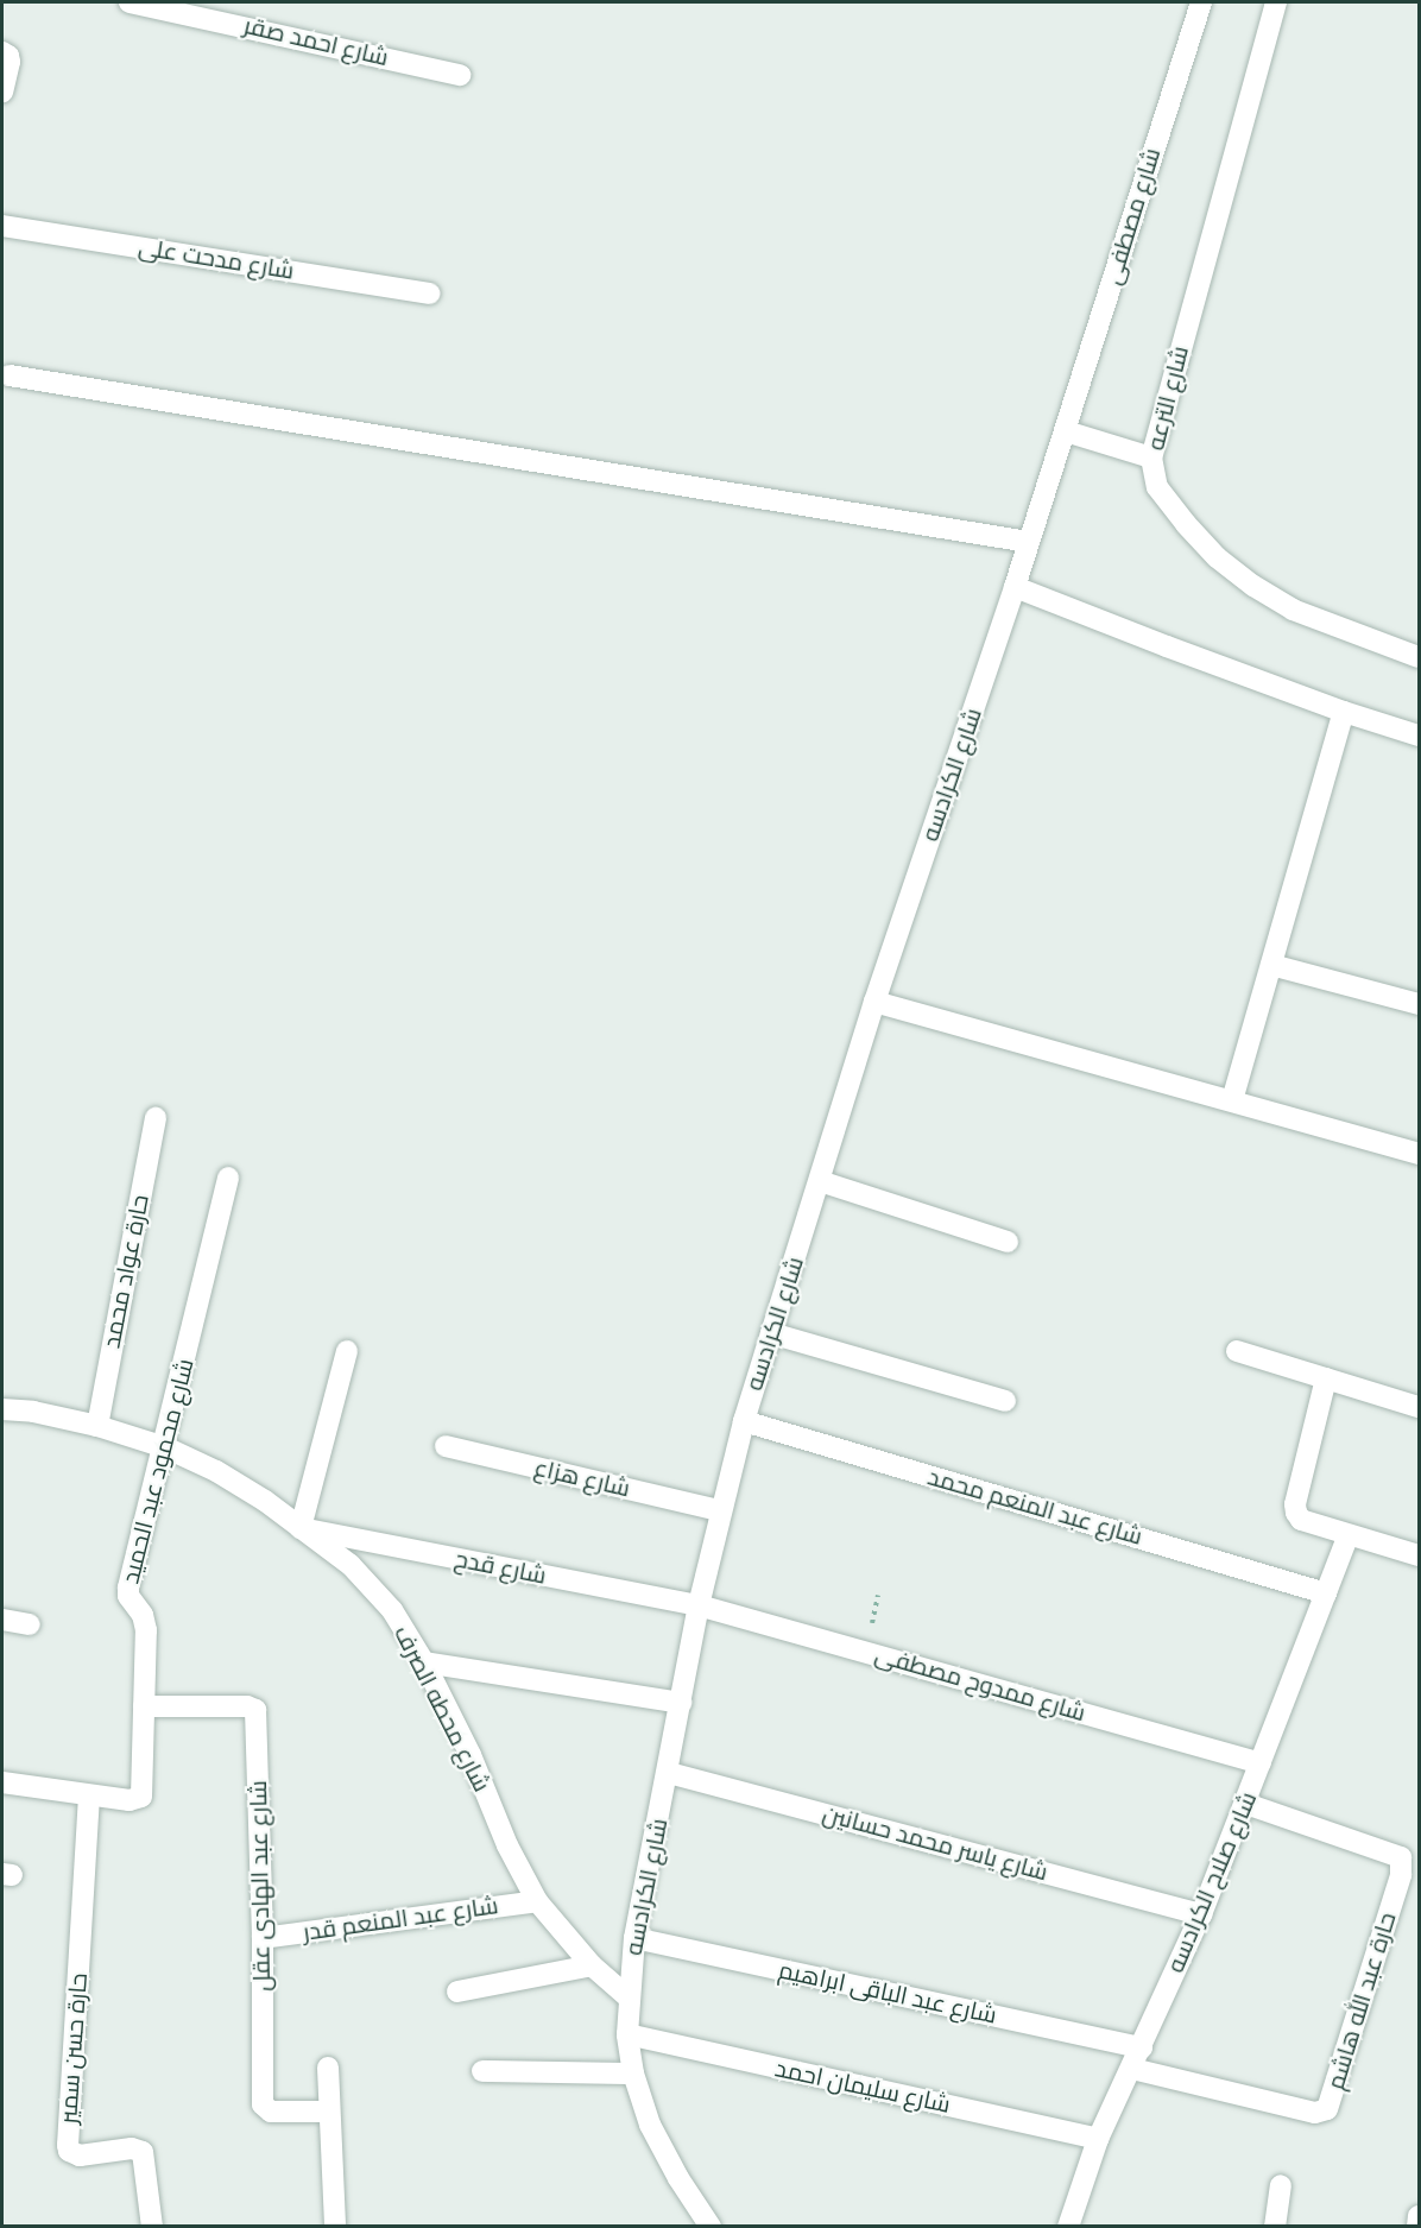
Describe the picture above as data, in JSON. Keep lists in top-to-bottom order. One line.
{"streets":{"street":["شارع احمد صقر","شارع مصطفى","شارع مدحت على","شارع الترعه","شارع الكرادسه","حارة عواد محمد","شارع محمود عبد الحميد","شارع هزاع","شارع عبد المنعم محمد","شارع قدح","شارع ممدوح مصطفى","شارع محطه الصرف","شارع ياسر محمد حسانين","شارع صلاح الكرادسه","شارع عبد الهادى عقل","شارع عبد المنعم قدر","شارع عبد الباقى ابراهيم","حارة عبد الله هاشم","حارة حسن سمير","شارع سليمان احمد"]},"crossings":[["شارع مصطفى","شارع الكرادسه"],["شارع الكرادسه","شارع هزاع"],["شارع الكرادسه","شارع عبد المنعم محمد"],["شارع الكرادسه","شارع قدح"],["شارع الكرادسه","شارع ممدوح مصطفى"],["شارع الكرادسه","شارع محطه الصرف"],["شارع الكرادسه","شارع ياسر محمد حسانين"],["شارع الكرادسه","شارع عبد الباقى ابراهيم"],["شارع الكرادسه","شارع سليمان احمد"],["حارة عواد محمد","شارع محطه الصرف"],["شارع محمود عبد الحميد","شارع محطه الصرف"],["شارع محمود عبد الحميد","شارع عبد الهادى عقل"],["شارع محمود عبد الحميد","حارة حسن سمير"],["شارع عبد المنعم محمد","شارع صلاح الكرادسه"],["شارع قدح","شارع ممدوح مصطفى"],["شارع قدح","شارع محطه الصرف"],["شارع ممدوح مصطفى","شارع صلاح الكرادسه"],["شارع محطه الصرف","شارع عبد المنعم قدر"],["شارع ياسر محمد حسانين","شارع صلاح الكرادسه"],["شارع صلاح الكرادسه","شارع عبد الباقى ابراهيم"],["شارع صلاح الكرادسه","حارة عبد الله هاشم"],["شارع صلاح الكرادسه","شارع سليمان احمد"],["شارع عبد الهادى عقل","شارع عبد المنعم قدر"]]}
